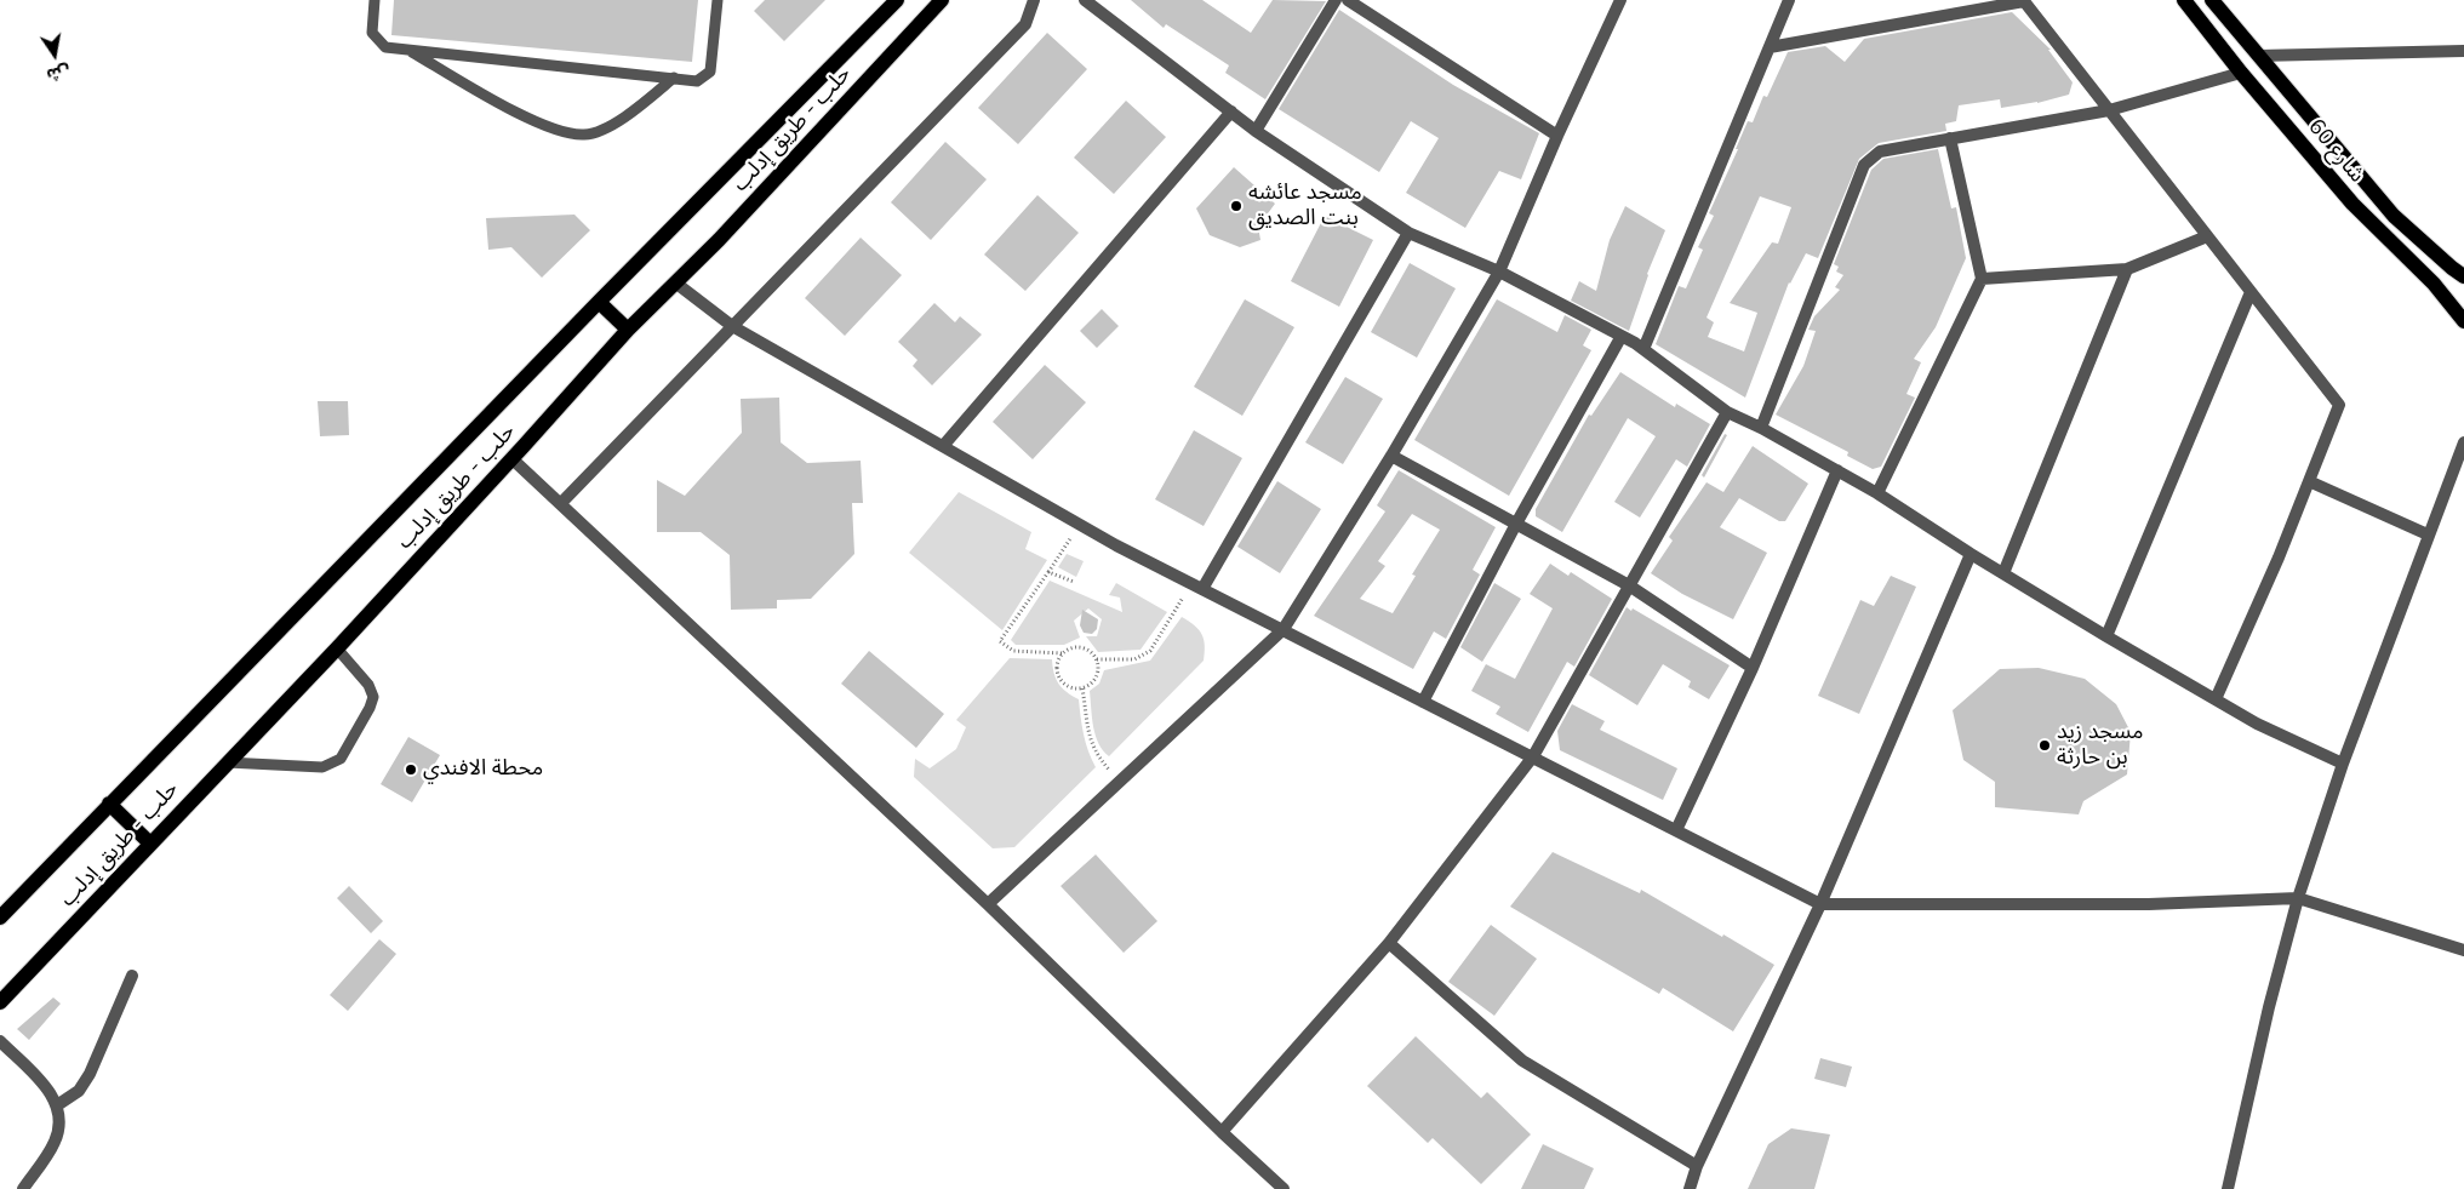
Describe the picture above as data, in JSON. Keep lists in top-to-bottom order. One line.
{"streets":{"main road":["حلب - طريق إدلب","شارع 60"]},"places":["مسجد عائشه بنت الصديق","مسجد زيد بن حارثة","محطة الافندي"],"north":"bottom"}
